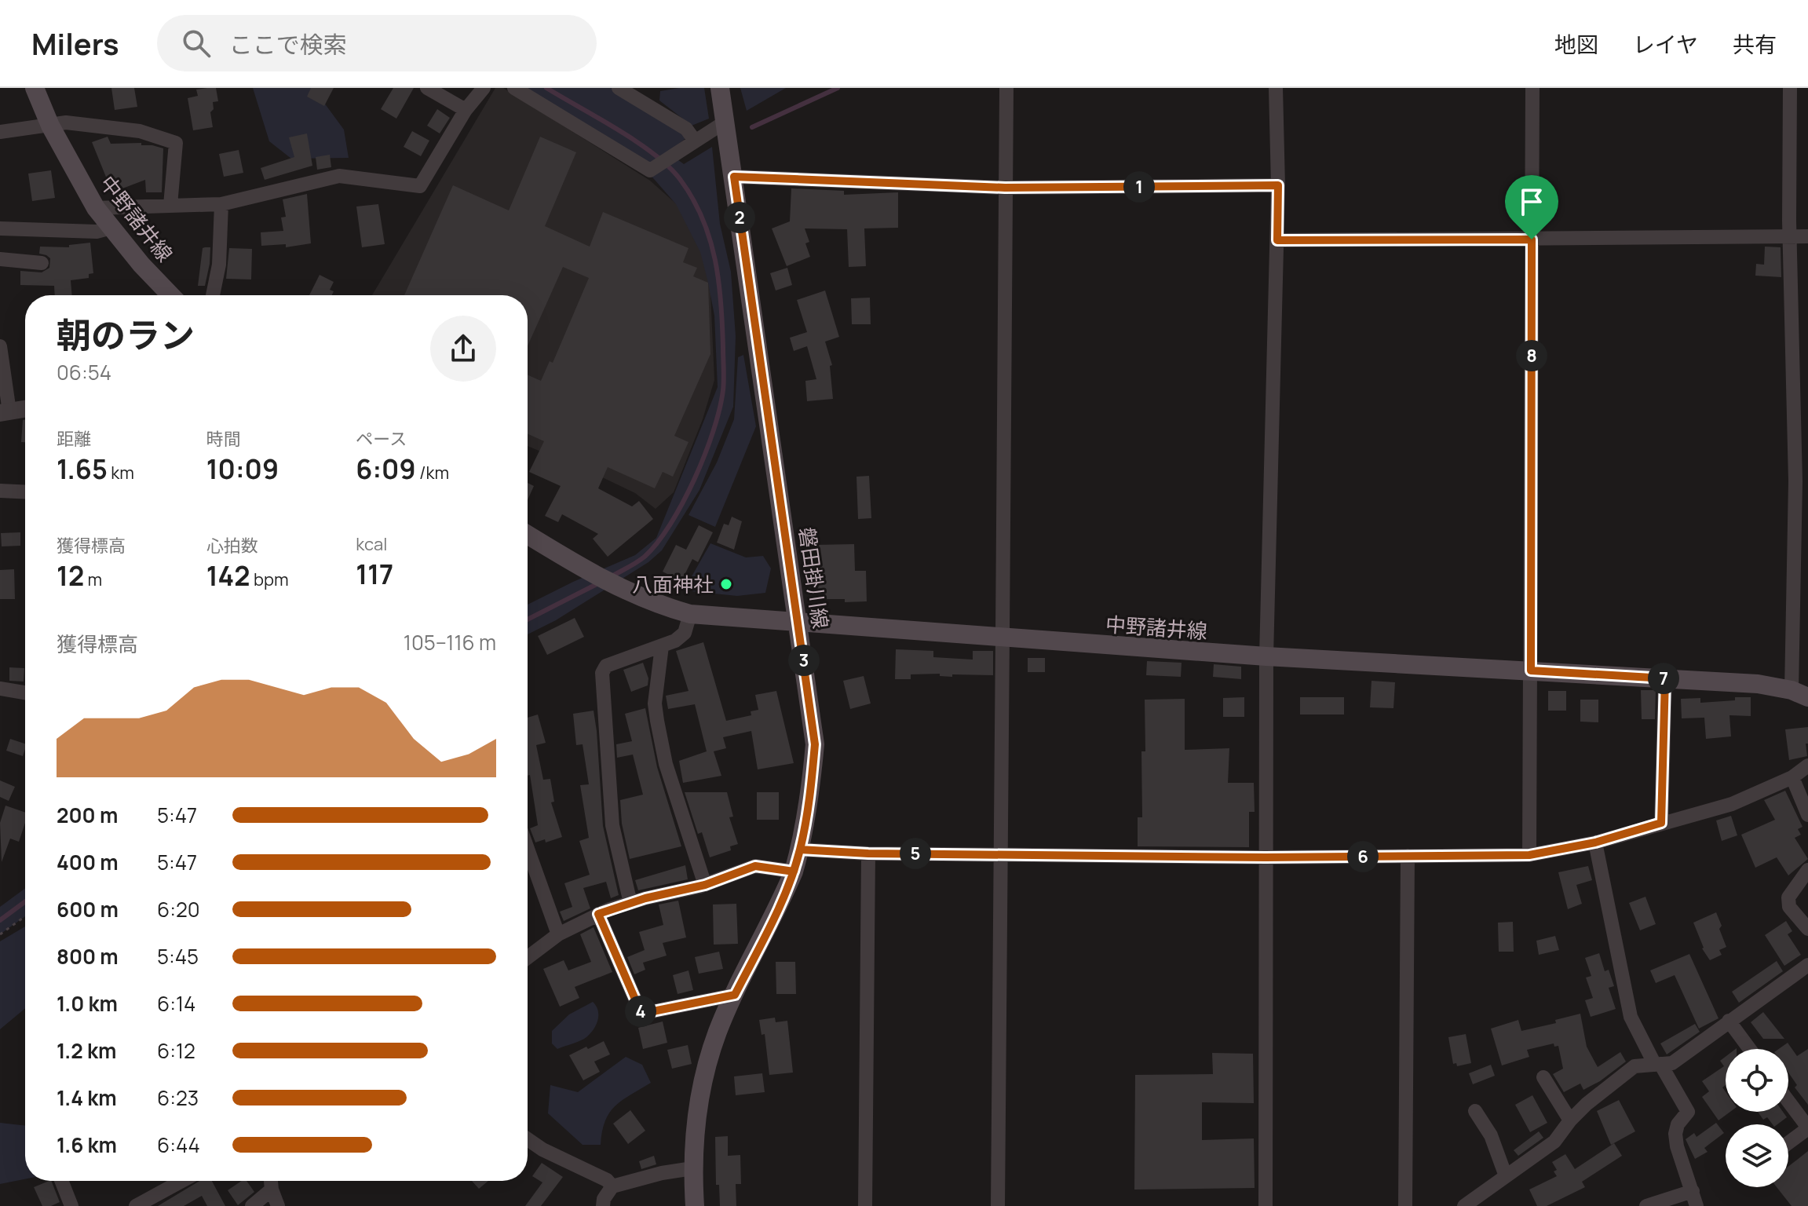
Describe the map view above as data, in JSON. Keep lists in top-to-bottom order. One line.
{"streets":{"main road":["中野諸井線","磐田掛川線"]},"crossings":[["中野諸井線","磐田掛川線"]],"places":["八面神社"],"page":{"header":"Milers","search":"ここで検索","nav":["地図","レイヤ","共有"],"pins":["1","2","8","3","7","5","6","4"],"heading":["朝のラン","06:54"],"stats":[["距離","1.65 km"],["時間","10:09"],["ペース","6:09 /km"],["獲得標高","12 m"],["心拍数","142 bpm"],["kcal","117"]],"chart":["獲得標高","105–116 m"],"list":[{"name":"200 m","note":"5:47"},{"name":"400 m","note":"5:47"},{"name":"600 m","note":"6:20"},{"name":"800 m","note":"5:45"},{"name":"1.0 km","note":"6:14"},{"name":"1.2 km","note":"6:12"},{"name":"1.4 km","note":"6:23"},{"name":"1.6 km","note":"6:44"}]}}
